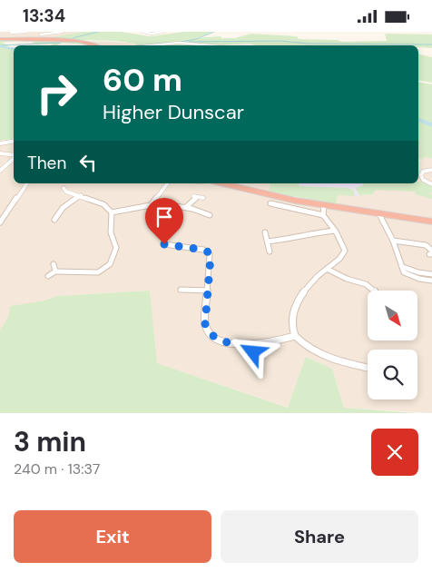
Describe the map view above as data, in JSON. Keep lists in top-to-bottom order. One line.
{"north":"bottom right","page":{"status":"13:34","turn":["60 m","Higher Dunscar"],"then":"Then","heading":["3 min","240 m · 13:37"],"buttons":["Exit","Share"]}}
